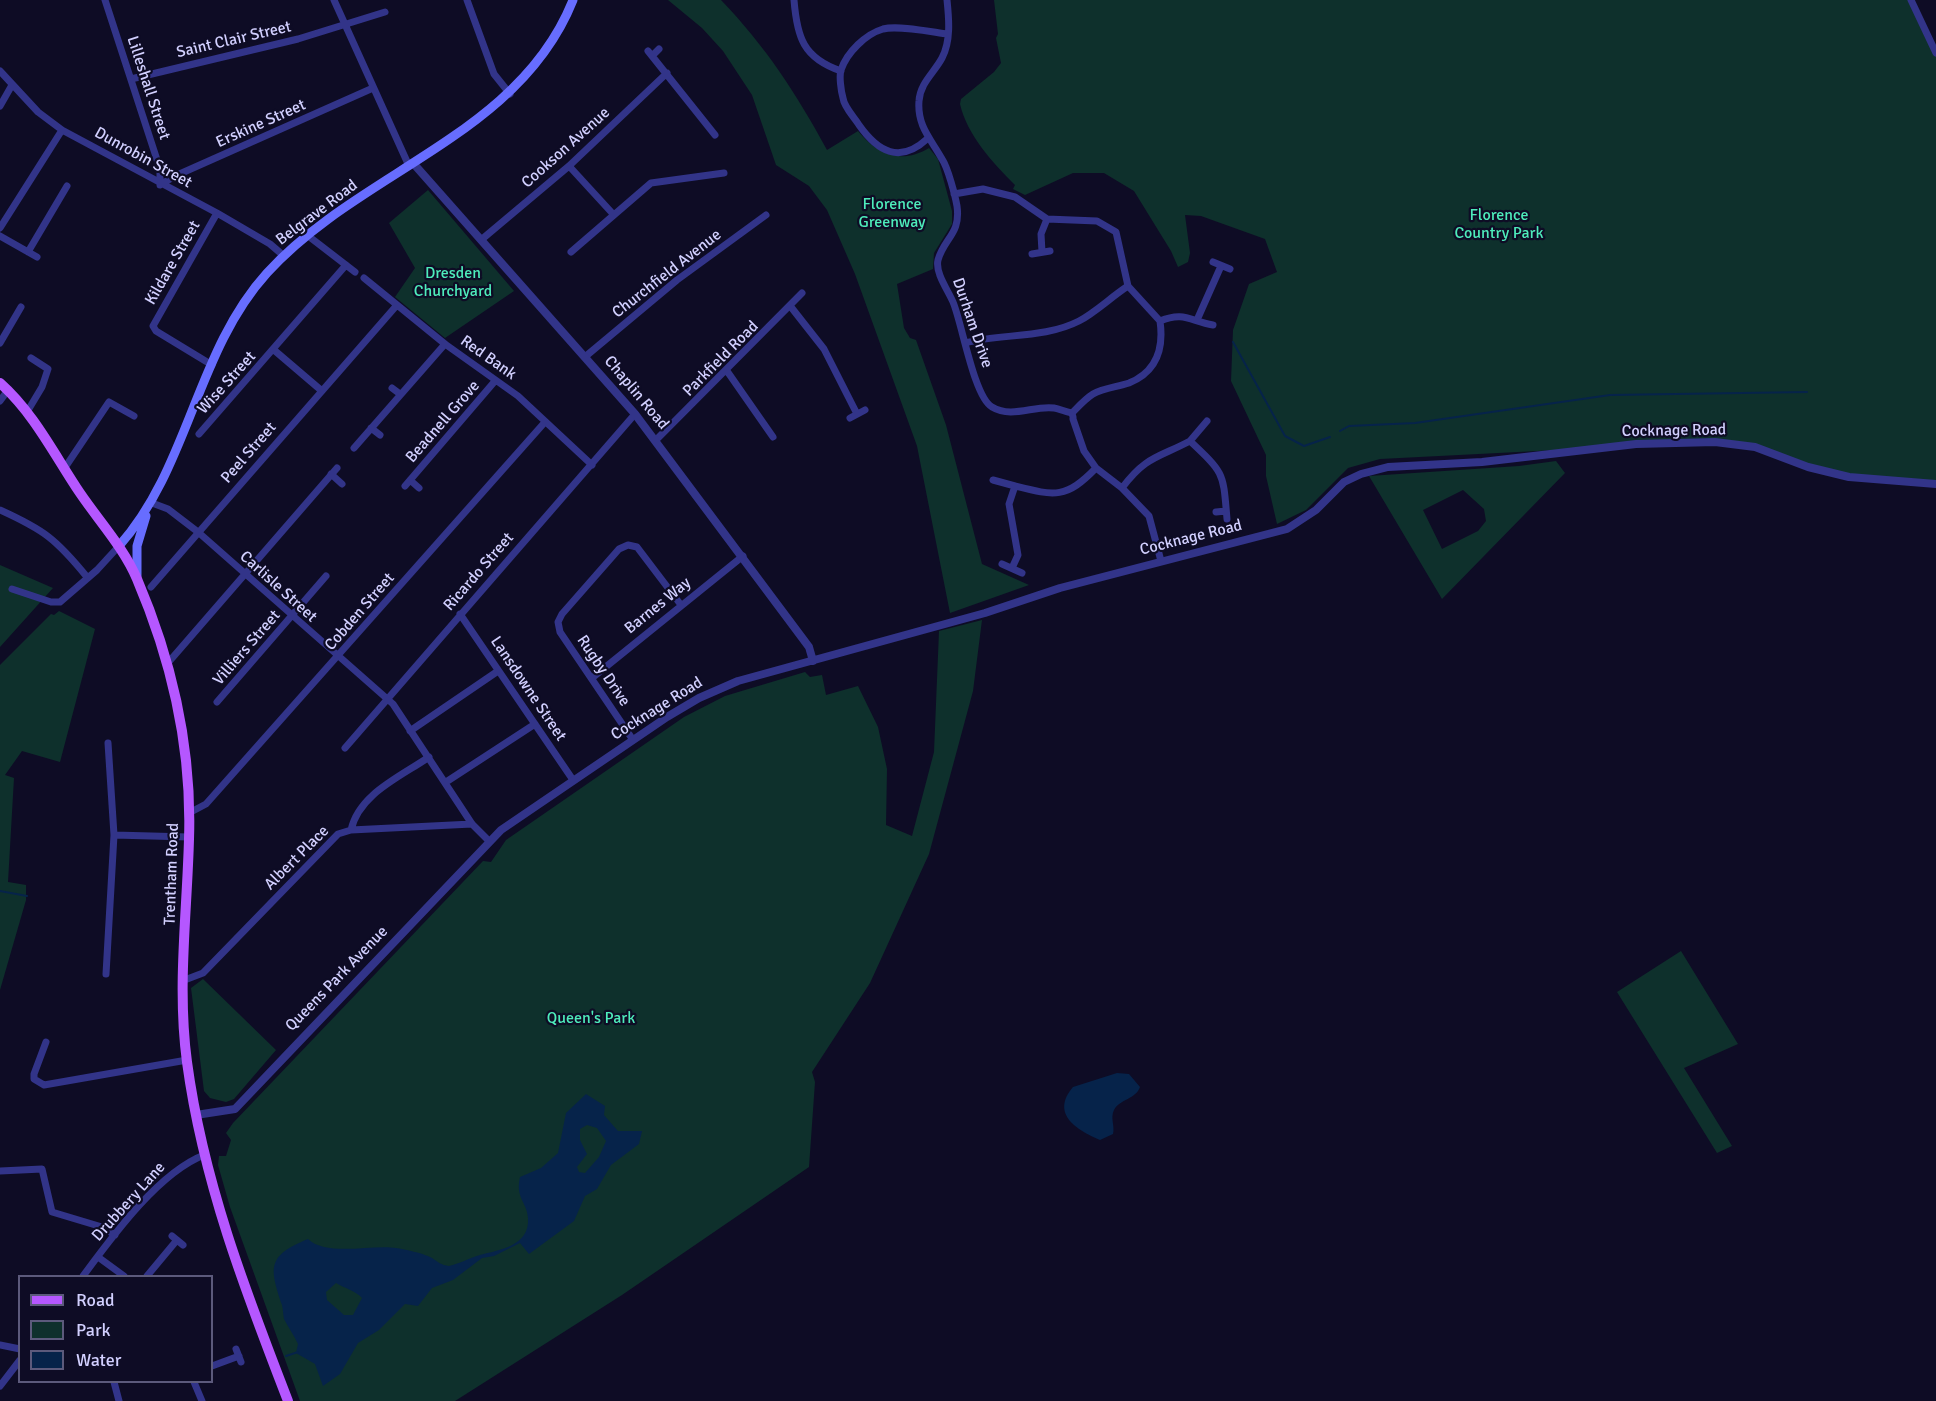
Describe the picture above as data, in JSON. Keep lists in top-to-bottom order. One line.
{"streets":{"main road":["Belgrave Road","Trentham Road"],"street":["Saint Clair Street","Lilleshall Street","Erskine Street","Cookson Avenue","Dunrobin Street","Kildare Street","Churchfield Avenue","Durham Drive","Red Bank","Parkfield Road","Wise Street","Chaplin Road","Beadnell Grove","Cocknage Road","Peel Street","Ricardo Street","Carlisle Street","Barnes Way","Cobden Street","Villiers Street","Rugby Drive","Lansdowne Street","Albert Place","Queens Park Avenue","Drubbery Lane"]},"crossings":[["Saint Clair Street","Lilleshall Street"],["Saint Clair Street","Chaplin Road"],["Lilleshall Street","Erskine Street"],["Lilleshall Street","Dunrobin Street"],["Erskine Street","Dunrobin Street"],["Erskine Street","Chaplin Road"],["Cookson Avenue","Chaplin Road"],["Dunrobin Street","Belgrave Road"],["Dunrobin Street","Kildare Street"],["Belgrave Road","Kildare Street"],["Belgrave Road","Chaplin Road"],["Belgrave Road","Carlisle Street"],["Belgrave Road","Trentham Road"],["Churchfield Avenue","Chaplin Road"],["Red Bank","Beadnell Grove"],["Red Bank","Peel Street"],["Red Bank","Ricardo Street"],["Red Bank","Cobden Street"],["Parkfield Road","Chaplin Road"],["Wise Street","Peel Street"],["Chaplin Road","Cocknage Road"],["Chaplin Road","Ricardo Street"],["Chaplin Road","Barnes Way"],["Cocknage Road","Carlisle Street"],["Cocknage Road","Rugby Drive"],["Cocknage Road","Lansdowne Street"],["Cocknage Road","Queens Park Avenue"],["Peel Street","Carlisle Street"],["Ricardo Street","Carlisle Street"],["Ricardo Street","Lansdowne Street"],["Carlisle Street","Cobden Street"],["Carlisle Street","Villiers Street"],["Carlisle Street","Albert Place"],["Carlisle Street","Queens Park Avenue"],["Barnes Way","Rugby Drive"],["Cobden Street","Trentham Road"],["Albert Place","Trentham Road"],["Trentham Road","Queens Park Avenue"],["Trentham Road","Drubbery Lane"]],"parks":["Florence Greenway","Florence Country Park","Dresden Churchyard","Queen's Park"],"legend":["Road","Park","Water"]}
